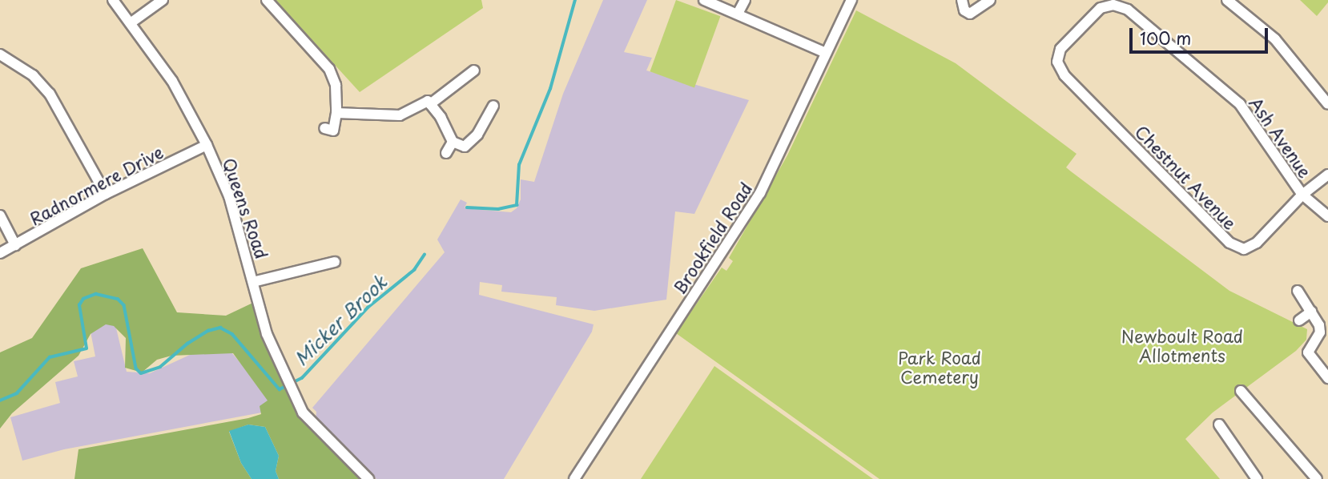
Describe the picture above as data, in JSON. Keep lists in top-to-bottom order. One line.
{"streets":{"street":["Ash Avenue","Chestnut Avenue","Radnormere Drive","Queens Road","Brookfield Road"]},"crossings":[["Ash Avenue","Chestnut Avenue"],["Radnormere Drive","Queens Road"]],"water":["Micker Brook"],"parks":["Newboult Road Allotments","Park Road Cemetery"],"scale_bar":"100 m"}
